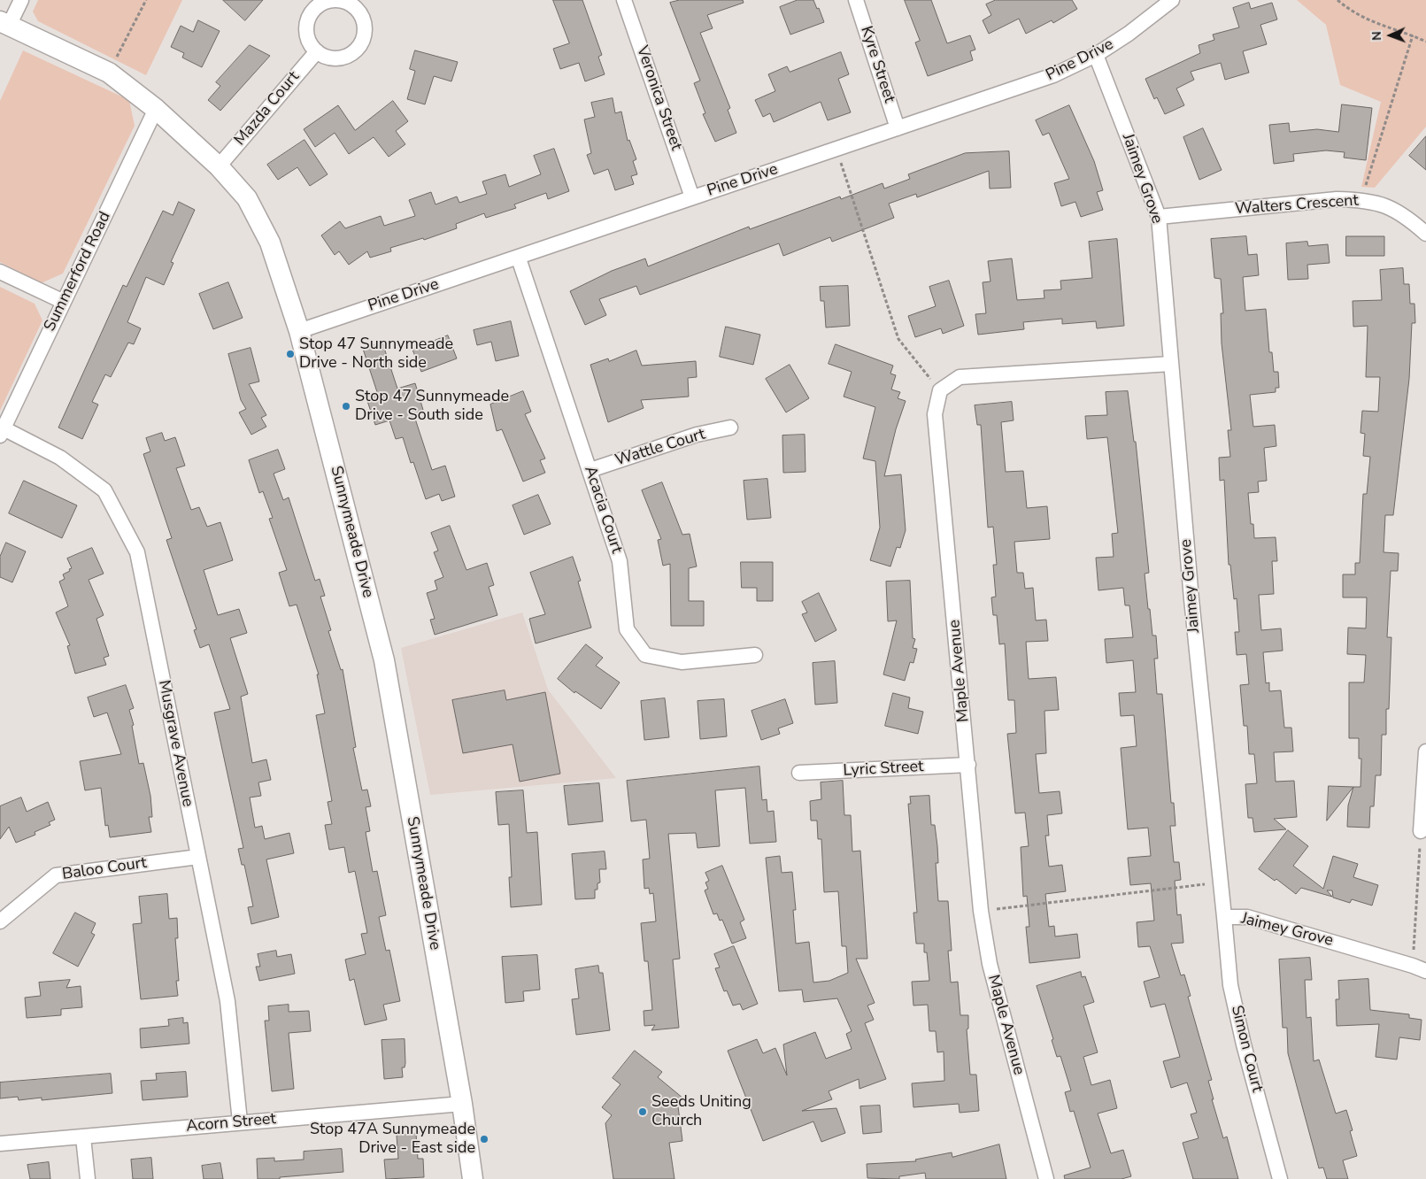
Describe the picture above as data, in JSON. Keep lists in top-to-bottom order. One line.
{"streets":{"street":["Pine Drive","Kyre Street","Veronica Street","Mazda Court","Jaimey Grove","Walters Crescent","Summerford Road","Wattle Court","Acacia Court","Sunnymeade Drive","Maple Avenue","Musgrave Avenue","Lyric Street","Baloo Court","Simon Court","Acorn Street"]},"crossings":[["Pine Drive","Kyre Street"],["Pine Drive","Veronica Street"],["Pine Drive","Jaimey Grove"],["Pine Drive","Acacia Court"],["Pine Drive","Sunnymeade Drive"],["Mazda Court","Sunnymeade Drive"],["Jaimey Grove","Walters Crescent"],["Jaimey Grove","Simon Court"],["Summerford Road","Sunnymeade Drive"],["Summerford Road","Musgrave Avenue"],["Wattle Court","Acacia Court"],["Sunnymeade Drive","Acorn Street"],["Maple Avenue","Lyric Street"],["Musgrave Avenue","Baloo Court"],["Musgrave Avenue","Acorn Street"]],"places":["Stop 47 Sunnymeade Drive - North side","Stop 47 Sunnymeade Drive - South side","Seeds Uniting Church","Stop 47A Sunnymeade Drive - East side"],"north":"left"}
